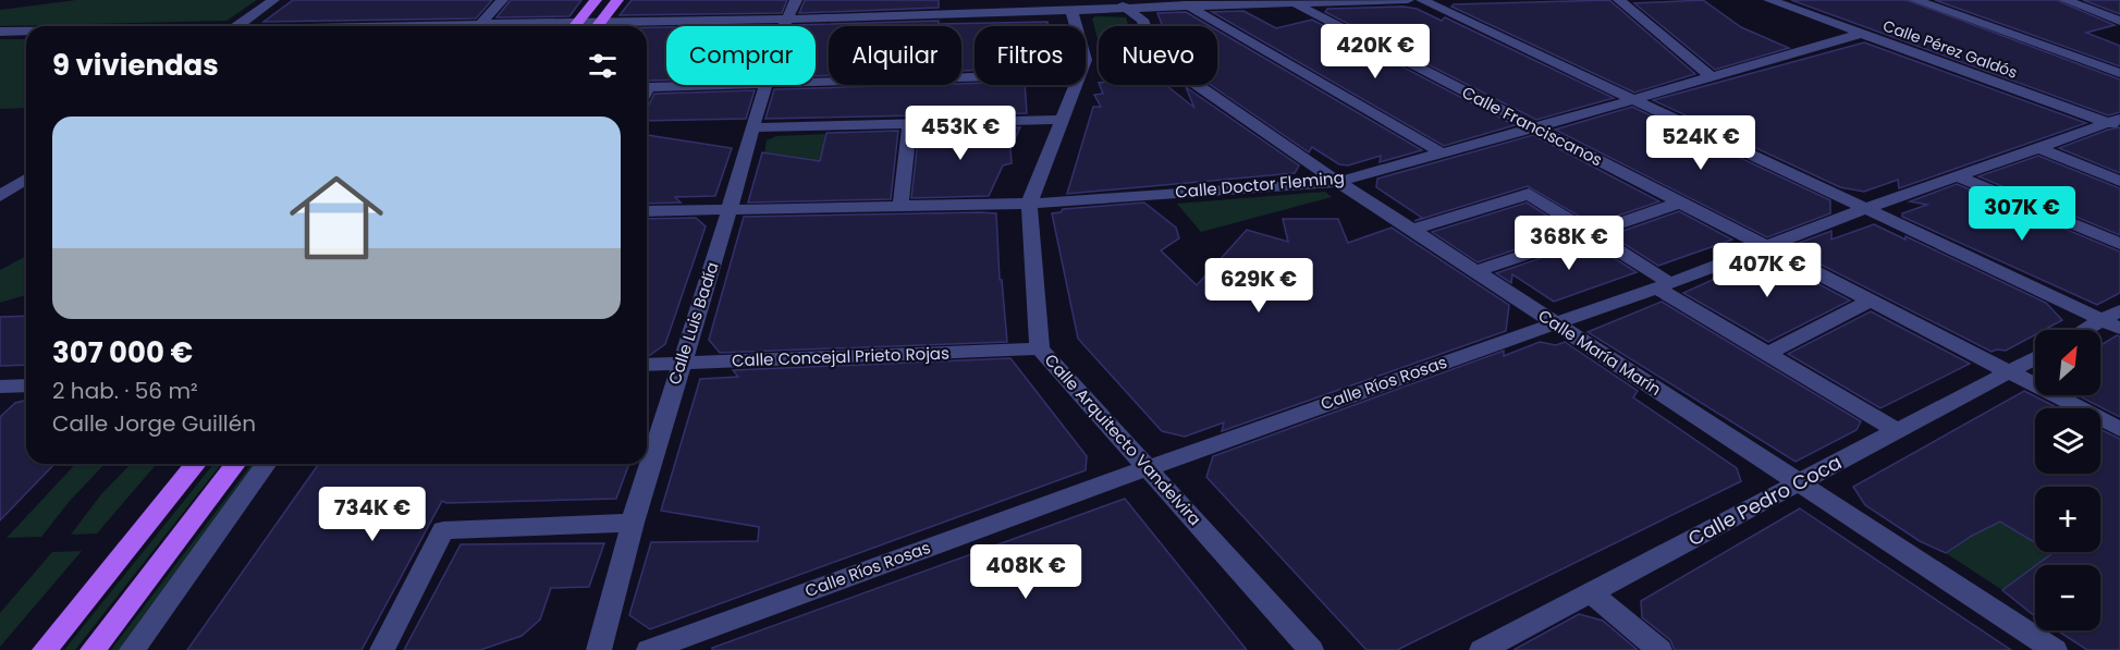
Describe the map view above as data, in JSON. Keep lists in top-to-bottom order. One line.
{"streets":{"street":["Calle Pérez Galdós","Calle Franciscanos","Calle Doctor Fleming","Calle Luis Badía","Calle María Marín","Calle Concejal Prieto Rojas","Calle Ríos Rosas","Calle Arquitecto Vandelvira","Calle Pedro Coca"]},"crossings":[["Calle Pérez Galdós","Calle Doctor Fleming"],["Calle Pérez Galdós","Calle Ríos Rosas"],["Calle Franciscanos","Calle Doctor Fleming"],["Calle Franciscanos","Calle Ríos Rosas"],["Calle Franciscanos","Calle Pedro Coca"],["Calle Doctor Fleming","Calle Luis Badía"],["Calle Doctor Fleming","Calle María Marín"],["Calle Doctor Fleming","Calle Arquitecto Vandelvira"],["Calle Luis Badía","Calle Concejal Prieto Rojas"],["Calle María Marín","Calle Ríos Rosas"],["Calle María Marín","Calle Pedro Coca"],["Calle Concejal Prieto Rojas","Calle Arquitecto Vandelvira"],["Calle Ríos Rosas","Calle Arquitecto Vandelvira"]],"north":"top right","page":{"price":["420K €","453K €","524K €","307K €","368K €","407K €","629K €","734K €","408K €"],"chip":["Comprar","Alquilar","Filtros","Nuevo"],"heading":"9 viviendas","list":[{"name":"307 000 €","note":"2 hab. · 56 m² · Calle Jorge Guillén"}],"map_buttons":["+","−"]}}
